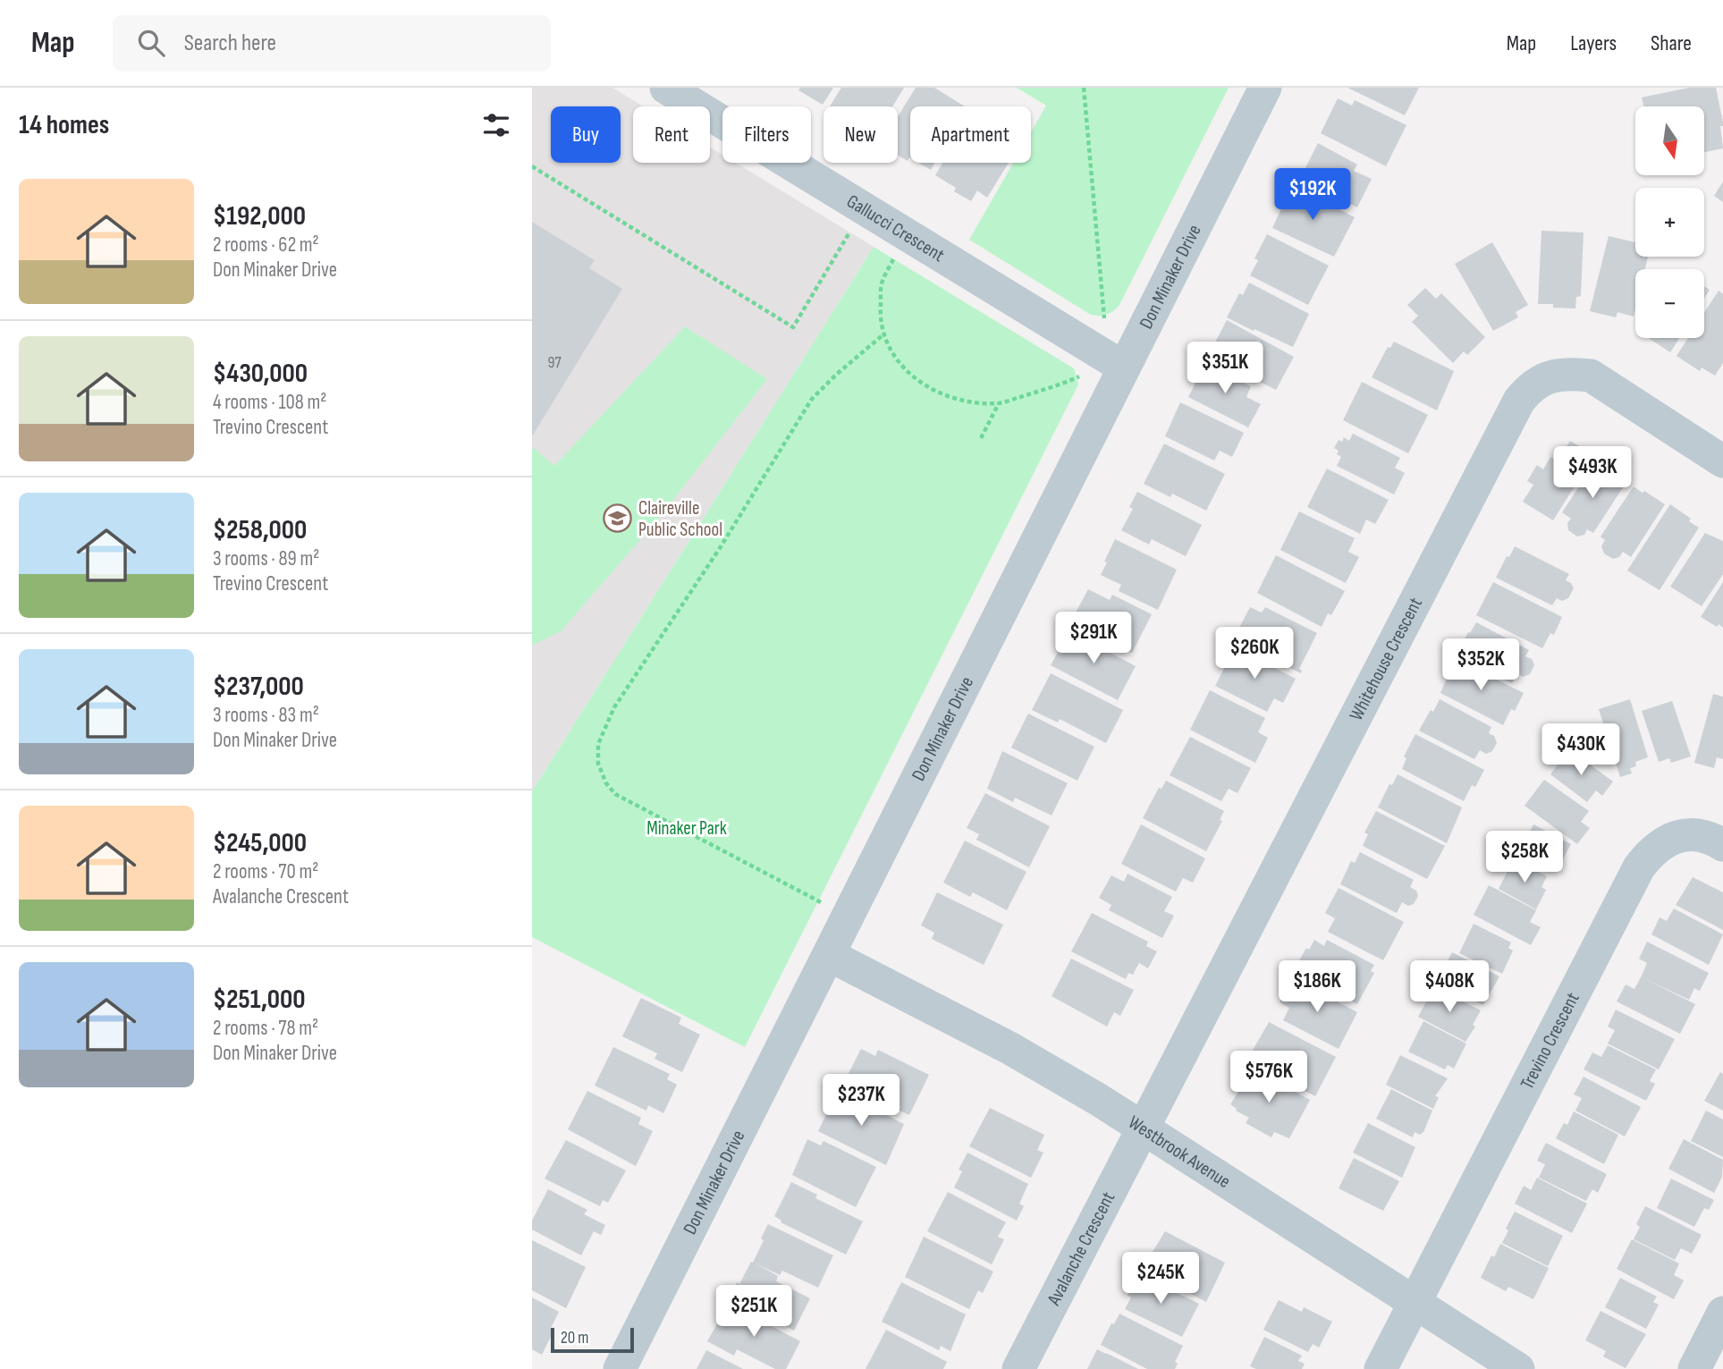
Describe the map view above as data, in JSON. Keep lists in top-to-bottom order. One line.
{"streets":{"street":["Gallucci Crescent","Don Minaker Drive","Whitehouse Crescent","Trevino Crescent","Westbrook Avenue","Avalanche Crescent"]},"crossings":[["Gallucci Crescent","Don Minaker Drive"],["Don Minaker Drive","Westbrook Avenue"],["Whitehouse Crescent","Westbrook Avenue"],["Whitehouse Crescent","Avalanche Crescent"],["Trevino Crescent","Westbrook Avenue"],["Westbrook Avenue","Avalanche Crescent"]],"parks":["Minaker Park"],"places":{"school or university":["Claireville Public School"]},"house_numbers":["97"],"scale_bar":"20 m","north":"bottom","page":{"header":"Map","search":"Search here","nav":["Map","Layers","Share"],"heading":"14 homes","map_buttons":["+","−"],"chip":["Buy","Rent","Filters","New","Apartment"],"list":[{"name":"$192,000","note":"2 rooms · 62 m² · Don Minaker Drive"},{"name":"$430,000","note":"4 rooms · 108 m² · Trevino Crescent"},{"name":"$258,000","note":"3 rooms · 89 m² · Trevino Crescent"},{"name":"$237,000","note":"3 rooms · 83 m² · Don Minaker Drive"},{"name":"$245,000","note":"2 rooms · 70 m² · Avalanche Crescent"},{"name":"$251,000","note":"2 rooms · 78 m² · Don Minaker Drive"}],"price":["$192K","$351K","$493K","$291K","$260K","$352K","$430K","$258K","$186K","$408K","$576K","$237K","$245K","$251K"],"scale":"20 m"}}
